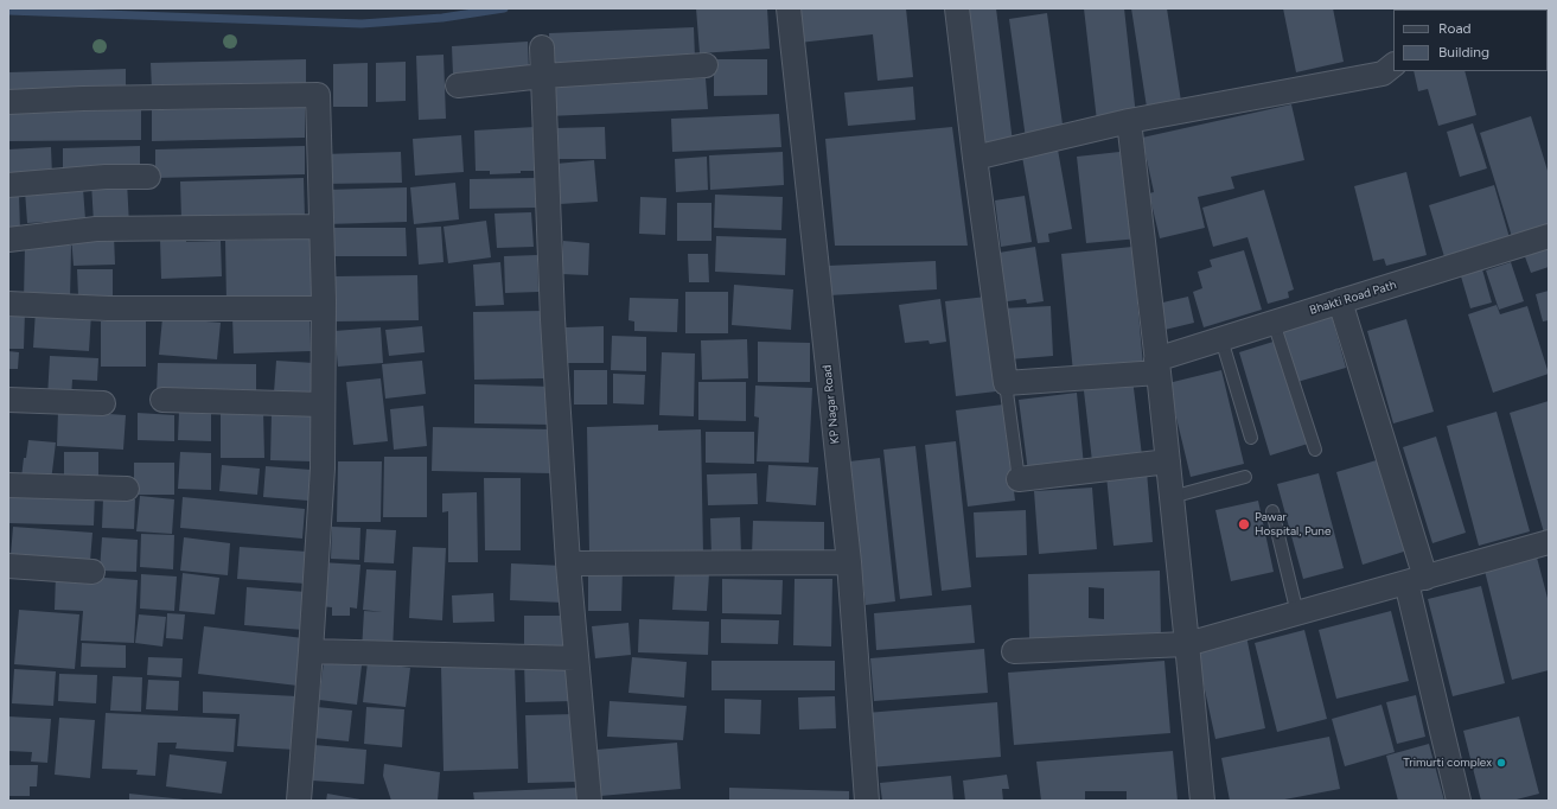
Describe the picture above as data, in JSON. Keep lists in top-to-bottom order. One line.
{"streets":{"street":["Bhakti Road Path","KP Nagar Road"]},"places":["Pawar Hospital, Pune","Trimurti complex"],"legend":["Road","Building"]}
